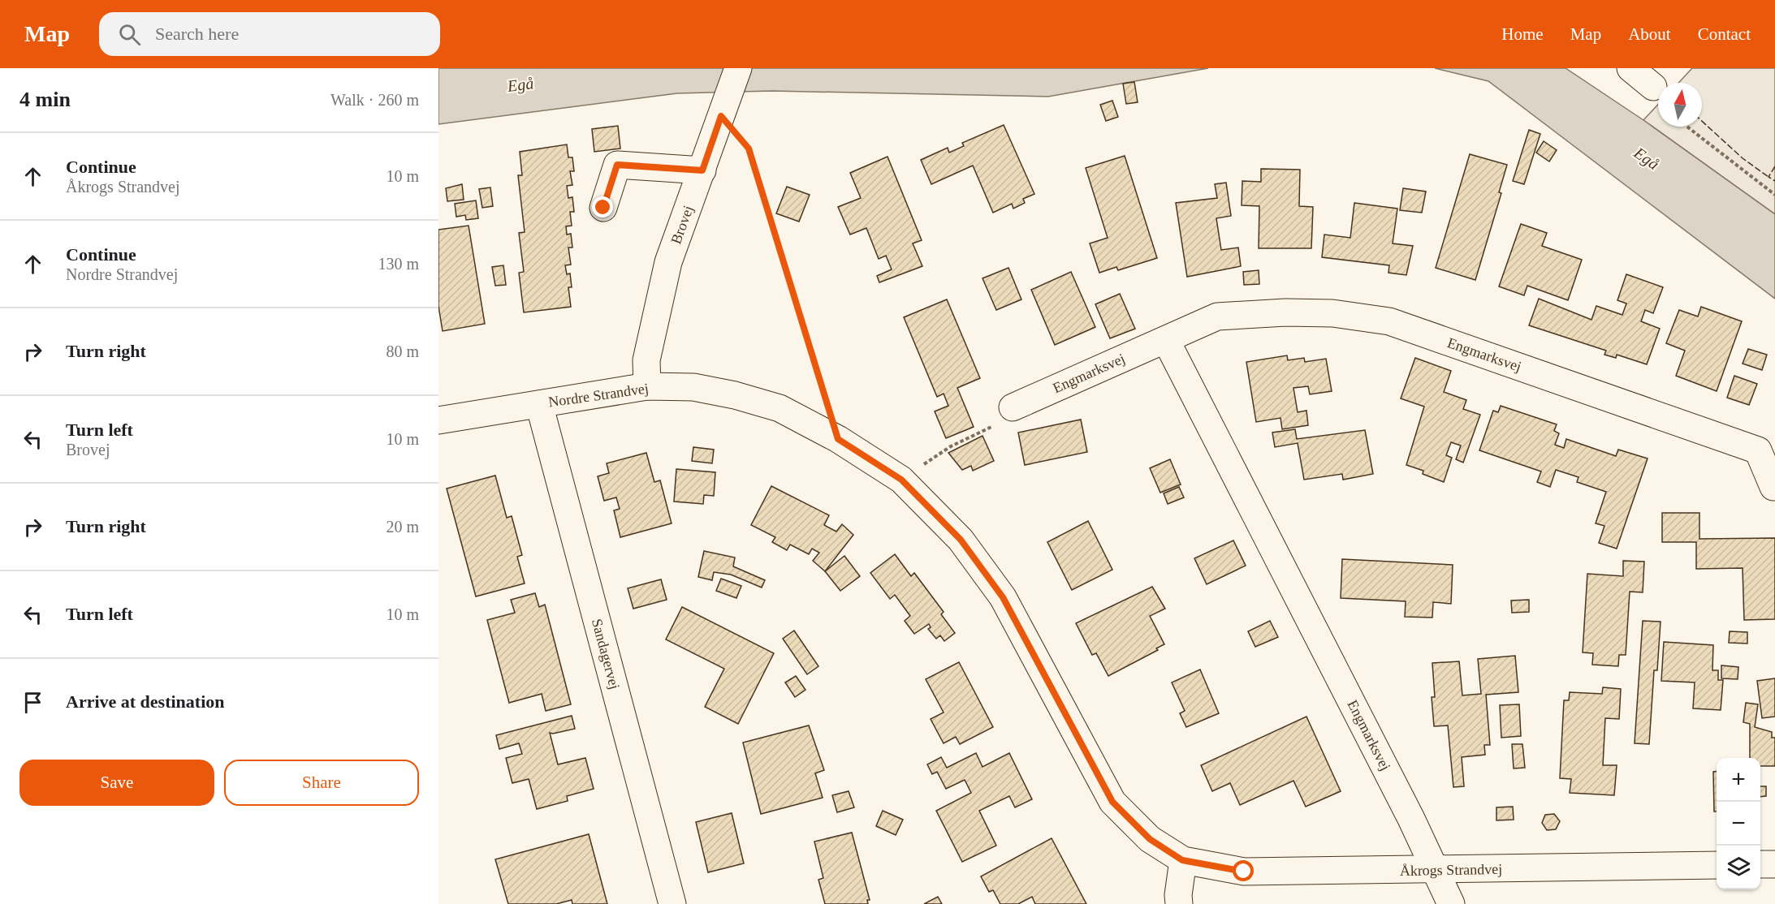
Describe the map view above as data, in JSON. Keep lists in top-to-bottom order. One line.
{"streets":{"street":["Brovej","Engmarksvej","Nordre Strandvej","Sandagervej","Åkrogs Strandvej"]},"crossings":[["Brovej","Nordre Strandvej"],["Engmarksvej","Åkrogs Strandvej"],["Nordre Strandvej","Sandagervej"],["Nordre Strandvej","Åkrogs Strandvej"]],"water":["Egå"],"north":"top","page":{"header":"Map","search":"Search here","nav":["Home","Map","About","Contact"],"heading":["4 min","Walk · 260 m"],"list":[["Continue","Åkrogs Strandvej","10 m"],["Continue","Nordre Strandvej","130 m"],["Turn right","80 m"],["Turn left","Brovej","10 m"],["Turn right","20 m"],["Turn left","10 m"],"Arrive at destination"],"buttons":["Save","Share"],"map_buttons":["+","−"]}}
